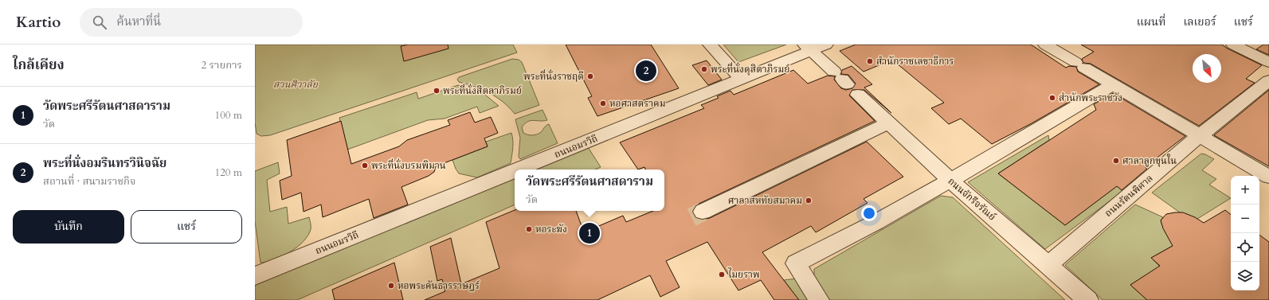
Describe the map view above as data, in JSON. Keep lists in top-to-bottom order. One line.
{"streets":{"street":["ถนนอมรวิถี","ถนนรัตนพิศาล","ถนนจักรีจรัณย์"]},"crossings":[["ถนนอมรวิถี","ถนนจักรีจรัณย์"],["ถนนรัตนพิศาล","ถนนจักรีจรัณย์"]],"parks":["สวนศิวาลัย"],"places":["สำนักราชเลขาธิการ","พระที่นั่งดุสิตาภิรมย์","พระที่นั่งราชฤดี","พระที่นั่งสีตลาภิรมย์","สำนักพระราชวัง","หอศาสตราคม","ศาลาลูกขุนใน","พระที่นั่งบรมพิมาน","ศาลาสหทัยสมาคม","หอระฆัง","ไมยราพ","หอพระคันธารราษฎร์"],"north":"bottom right","page":{"header":"Kartio","search":"ค้นหาที่นี่","nav":["แผนที่","เลเยอร์","แชร์"],"heading":["ใกล้เคียง","2 รายการ"],"pins":["2","1"],"list":[{"mark":"1","name":"วัดพระศรีรัตนศาสดาราม","note":"วัด","value":"100 m"},{"mark":"2","name":"พระที่นั่งอมรินทรวินิจฉัย","note":"สถานที่ · สนามราชกิจ","value":"120 m"}],"popup":["วัดพระศรีรัตนศาสดาราม","วัด"],"map_buttons":["+","−"],"buttons":["บันทึก","แชร์"]}}
